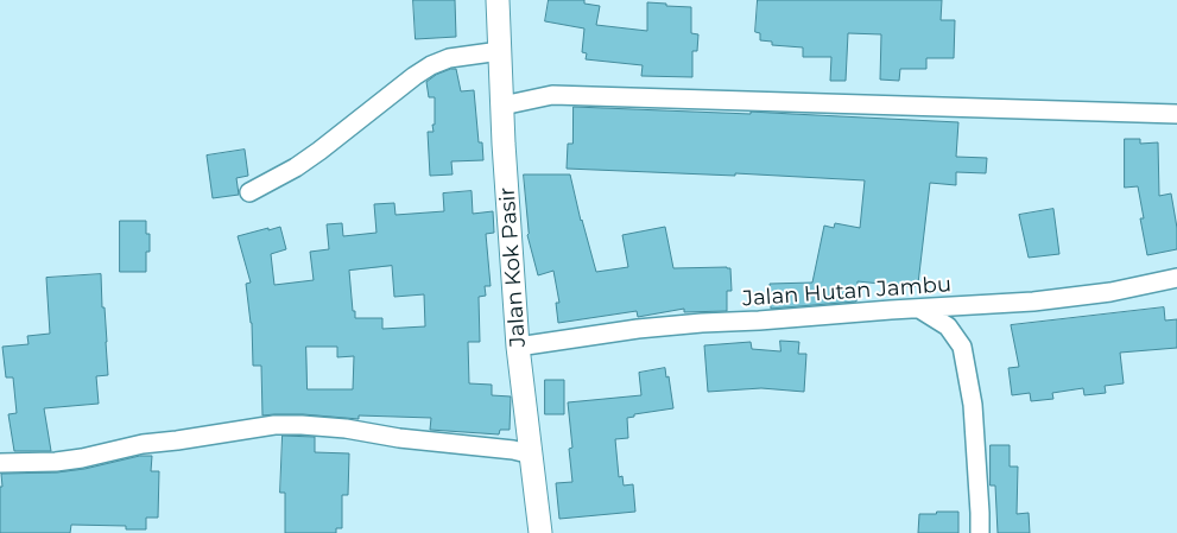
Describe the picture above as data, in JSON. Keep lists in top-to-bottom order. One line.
{"streets":{"street":["Jalan Kok Pasir","Jalan Hutan Jambu"]},"crossings":[["Jalan Kok Pasir","Jalan Hutan Jambu"]]}
